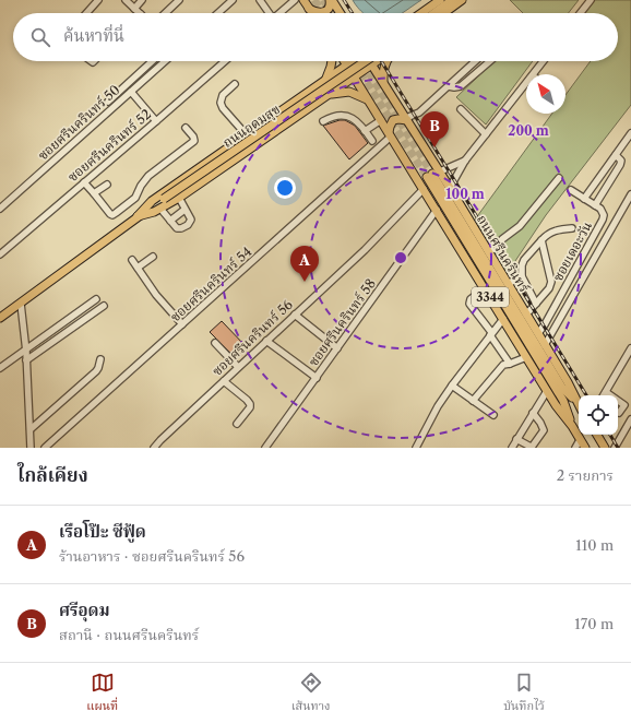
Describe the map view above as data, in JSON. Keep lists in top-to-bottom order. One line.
{"streets":{"main road":["ถนนอุดมสุข","ถนนศรีนครินทร์","3344"],"street":["ซอยศรีนครินทร์ 50","ซอยศรีนครินทร์ 52","ซอยเดอะวัน","ซอยศรีนครินทร์ 54","ซอยศรีนครินทร์ 58","ซอยศรีนครินทร์ 56"]},"crossings":[["ถนนอุดมสุข","ถนนศรีนครินทร์"],["ซอยเดอะวัน","ถนนศรีนครินทร์"],["ถนนศรีนครินทร์","ซอยศรีนครินทร์ 54"],["ถนนศรีนครินทร์","ซอยศรีนครินทร์ 58"],["ถนนศรีนครินทร์","ซอยศรีนครินทร์ 56"]],"north":"top left","page":{"search":"ค้นหาที่นี่","pins":["B","A"],"heading":["ใกล้เคียง","2 รายการ"],"list":[{"mark":"A","name":"เรือโป๊ะ ซีฟู้ด","note":"ร้านอาหาร · ซอยศรีนครินทร์ 56","value":"110 m"},{"mark":"B","name":"ศรีอุดม","note":"สถานี · ถนนศรีนครินทร์","value":"170 m"}],"nav":["แผนที่","เส้นทาง","บันทึกไว้"]},"rings":["200 m","100 m"]}
